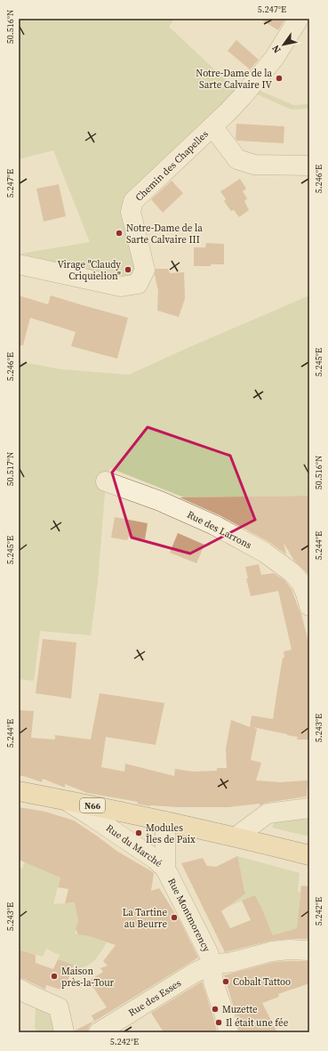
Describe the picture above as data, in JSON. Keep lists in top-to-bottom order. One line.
{"streets":{"main road":["N66","Rue du Marché"],"street":["Chemin des Chapelles","Rue des Larrons","Rue Montmorency","Rue des Esses"]},"crossings":[["N66","Rue du Marché"],["N66","Rue Montmorency"],["Rue du Marché","Rue Montmorency"],["Rue Montmorency","Rue des Esses"]],"places":["Notre-Dame de la Sarte Calvaire IV","Notre-Dame de la Sarte Calvaire III","Virage \"Claudy Criquielion\"","Modules Îles de Paix","La Tartine au Beurre","Maison près-la-Tour","Cobalt Tattoo","Muzette","Il était une fée"],"north":"bottom left","coordinates":["5.247°E","50.516°N","5.246°E","5.245°E","50.517°N","5.244°E","5.243°E","5.242°E"]}
